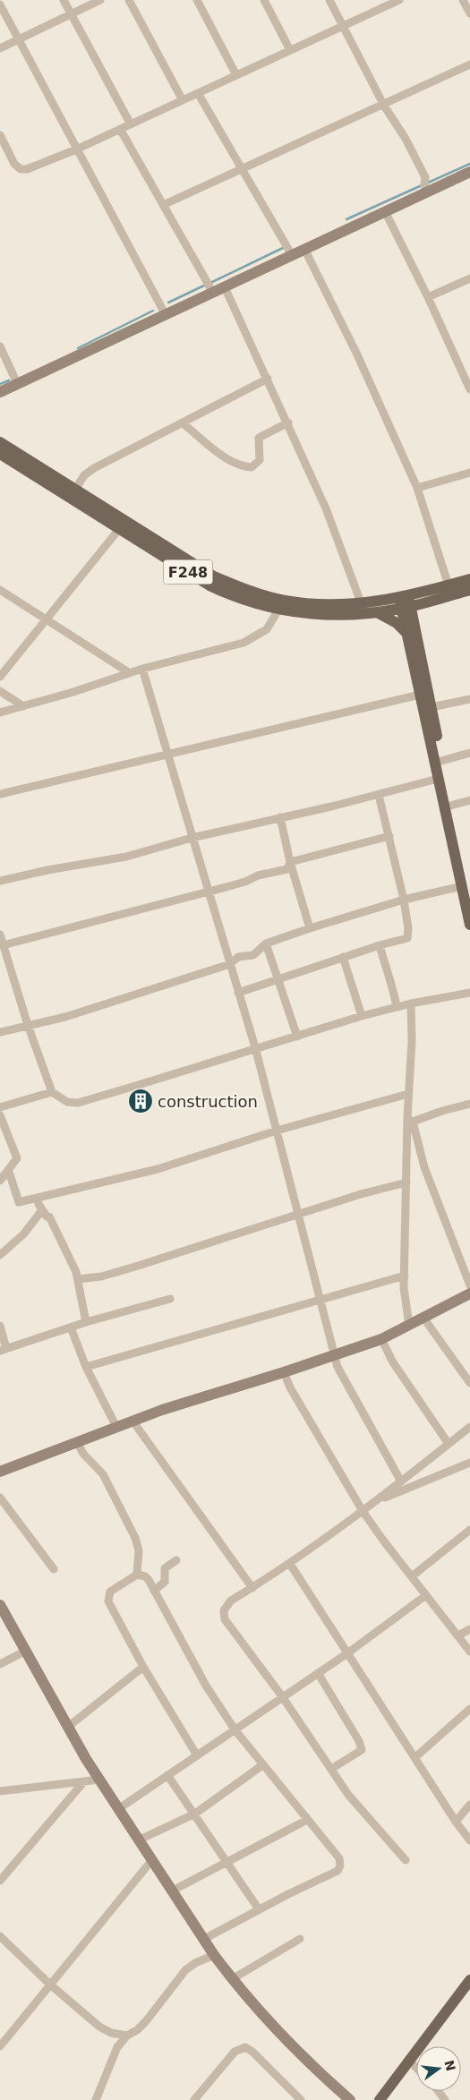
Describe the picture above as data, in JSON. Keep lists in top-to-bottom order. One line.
{"streets":{"main road":["F248"]},"places":{"building":["construction"]},"north":"right"}
